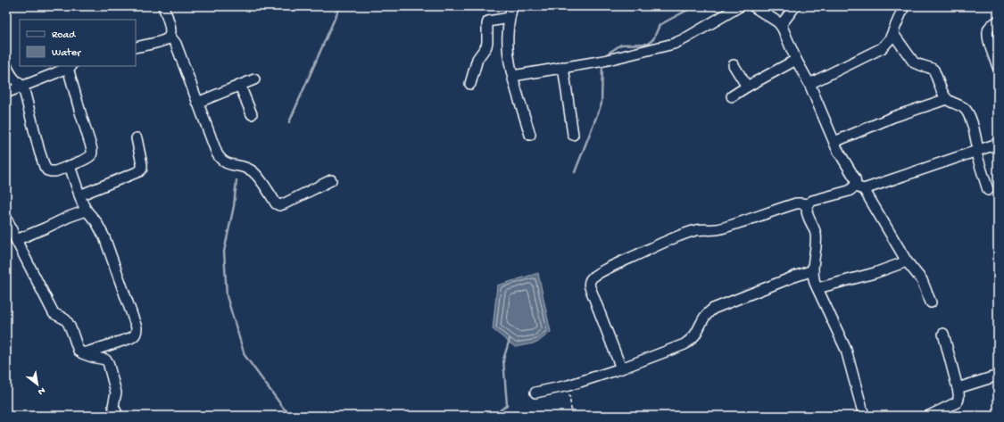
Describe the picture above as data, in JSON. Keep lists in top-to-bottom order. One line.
{"legend":["Road","Water"],"north":"bottom right"}
